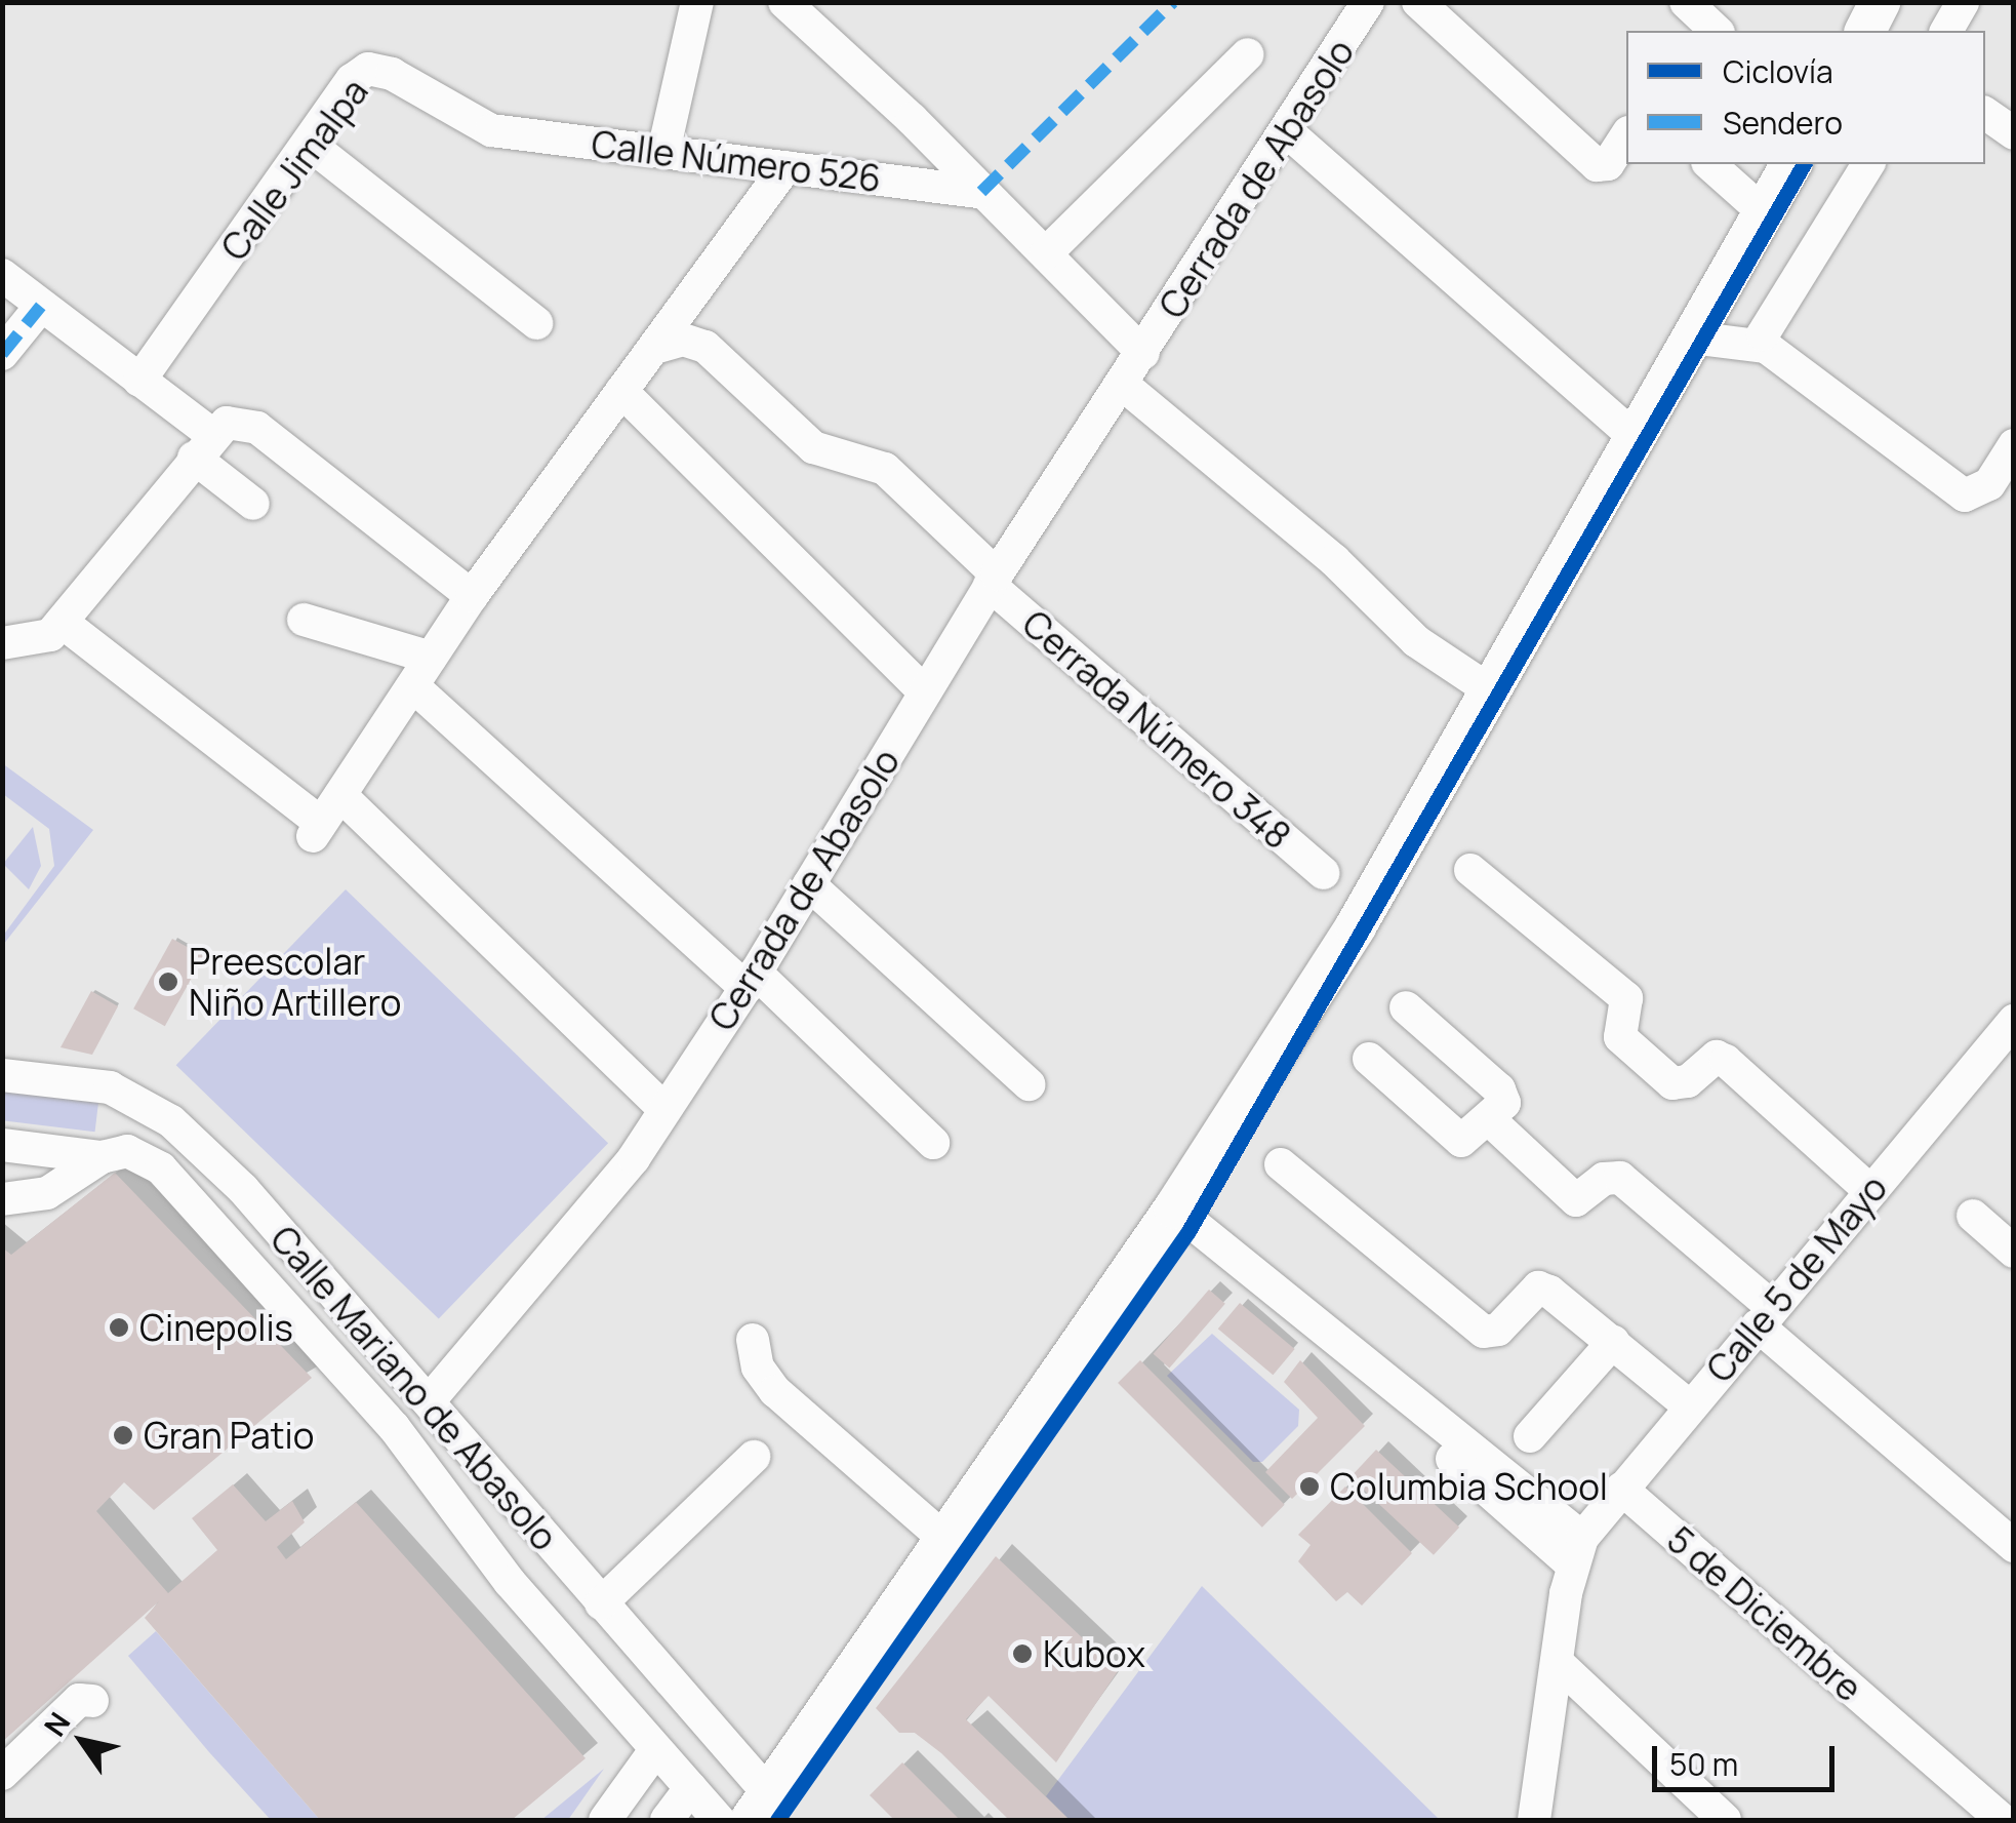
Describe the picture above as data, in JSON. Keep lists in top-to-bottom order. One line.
{"streets":{"street":["Calle Número 526","Calle Jimalpa","Cerrada de Abasolo","Cerrada Número 348","Calle 5 de Mayo","Calle Mariano de Abasolo","5 de Diciembre"]},"crossings":[["Calle Número 526","Calle Jimalpa"],["Calle Número 526","Cerrada de Abasolo"],["Cerrada de Abasolo","Cerrada Número 348"],["Cerrada de Abasolo","Calle Mariano de Abasolo"],["Calle 5 de Mayo","5 de Diciembre"]],"places":["Preescolar Niño Artillero","Cinepolis","Gran Patio","Columbia School","Kubox"],"legend":["Ciclovía","Sendero"],"scale_bar":"50 m","north":"top left"}
